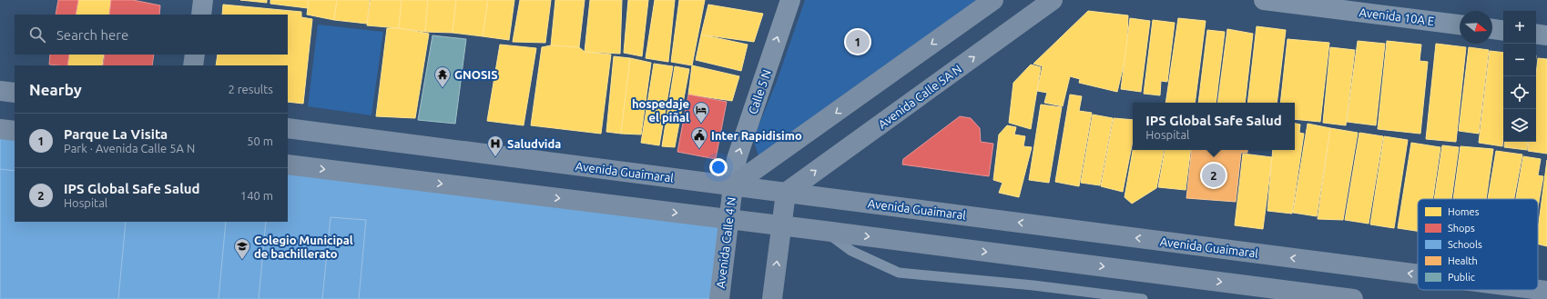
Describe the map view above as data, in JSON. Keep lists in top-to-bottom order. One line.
{"streets":{"street":["Avenida 10A E","Calle 5 N","Avenida Calle 5A N","Avenida Guaimaral","Avenida Calle 4 N"]},"crossings":[["Calle 5 N","Avenida Guaimaral"],["Calle 5 N","Avenida Calle 4 N"],["Avenida Calle 5A N","Avenida Guaimaral"],["Avenida Guaimaral","Avenida Calle 4 N"]],"one_way":["Calle 5 N"],"places":{"temple":["GNOSIS"],"hotel":["hospedaje el piñal"],"public building":["Inter Rapidisimo"],"hospital":["Saludvida"],"school or university":["Colegio Municipal de bachillerato"]},"legend":["Homes","Shops","Schools","Health","Public"],"north":"right","page":{"map_buttons":["+","−"],"search":"Search here","pins":["1","2"],"heading":["Nearby","2 results"],"popup":["IPS Global Safe Salud","Hospital"],"list":[{"mark":"1","name":"Parque La Visita","note":"Park · Avenida Calle 5A N","value":"50 m"},{"mark":"2","name":"IPS Global Safe Salud","note":"Hospital","value":"140 m"}]}}
